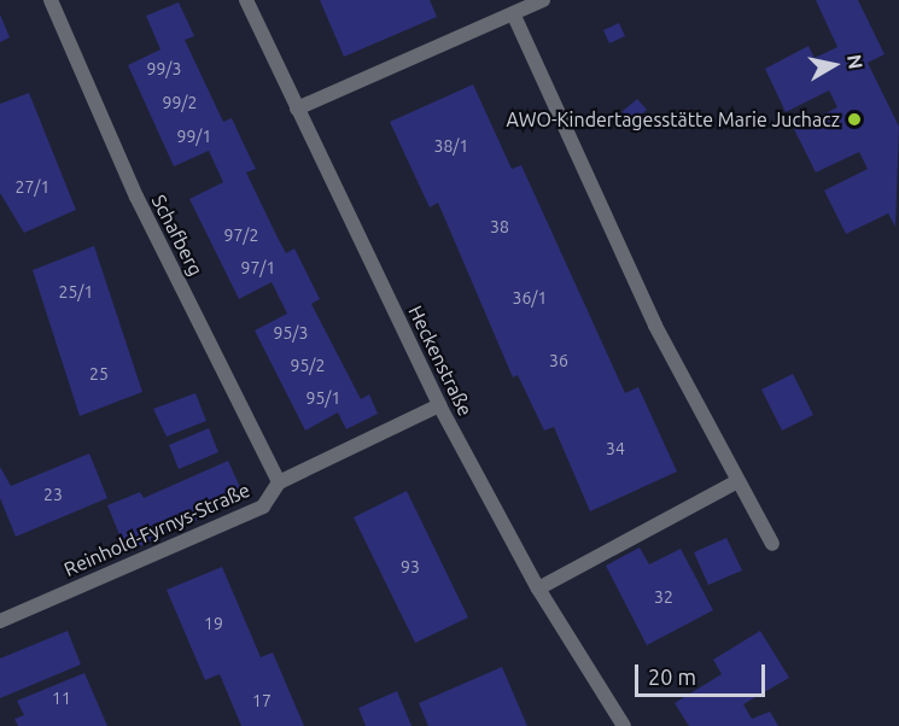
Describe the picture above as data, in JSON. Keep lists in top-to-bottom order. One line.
{"streets":{"street":["Schafberg","Heckenstraße","Reinhold-Fyrnys-Straße"]},"crossings":[["Schafberg","Reinhold-Fyrnys-Straße"],["Heckenstraße","Reinhold-Fyrnys-Straße"]],"places":["AWO-Kindertagesstätte Marie Juchacz"],"house_numbers":["99/3","99/2","99/1","38/1","27/1","38","97/2","97/1","25/1","36/1","95/3","36","95/2","25","95/1","34","23","93","32","19","11","17"],"scale_bar":"20 m","north":"right"}
